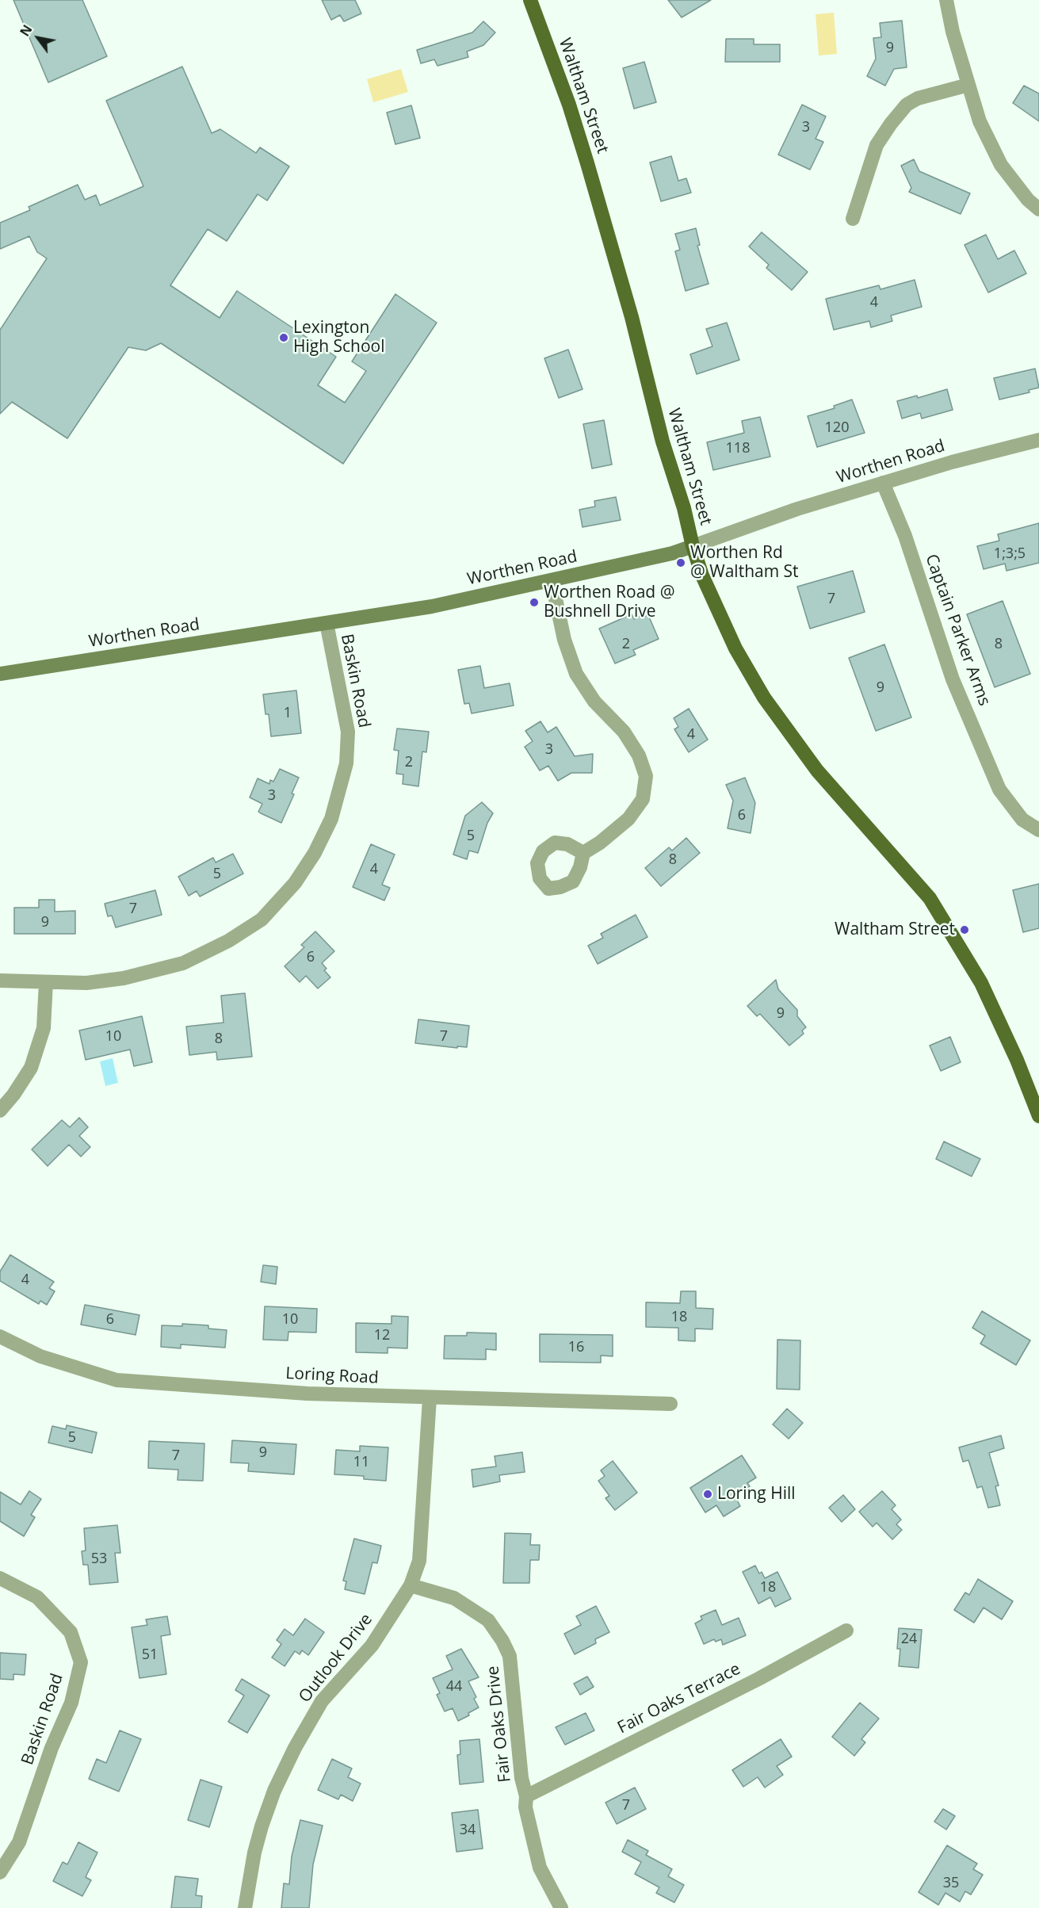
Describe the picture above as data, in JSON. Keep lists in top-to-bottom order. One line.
{"streets":{"main road":["Waltham Street","Worthen Road"],"street":["Captain Parker Arms","Baskin Road","Loring Road","Outlook Drive","Fair Oaks Terrace","Fair Oaks Drive"]},"crossings":[["Waltham Street","Worthen Road"],["Worthen Road","Captain Parker Arms"],["Worthen Road","Baskin Road"],["Loring Road","Outlook Drive"],["Outlook Drive","Fair Oaks Drive"],["Fair Oaks Terrace","Fair Oaks Drive"]],"places":["Lexington High School","Worthen Rd @ Waltham St","Worthen Road @ Bushnell Drive","Waltham Street","Loring Hill"],"house_numbers":["9","3","4","120","118","1;3;5","7","2","8","9","1","4","3","2","3","6","5","8","4","5","7","9","6","9","10","7","8","4","18","6","10","12","16","5","9","7","11","53","18","24","51","44","7","34","35"],"north":"top left"}
